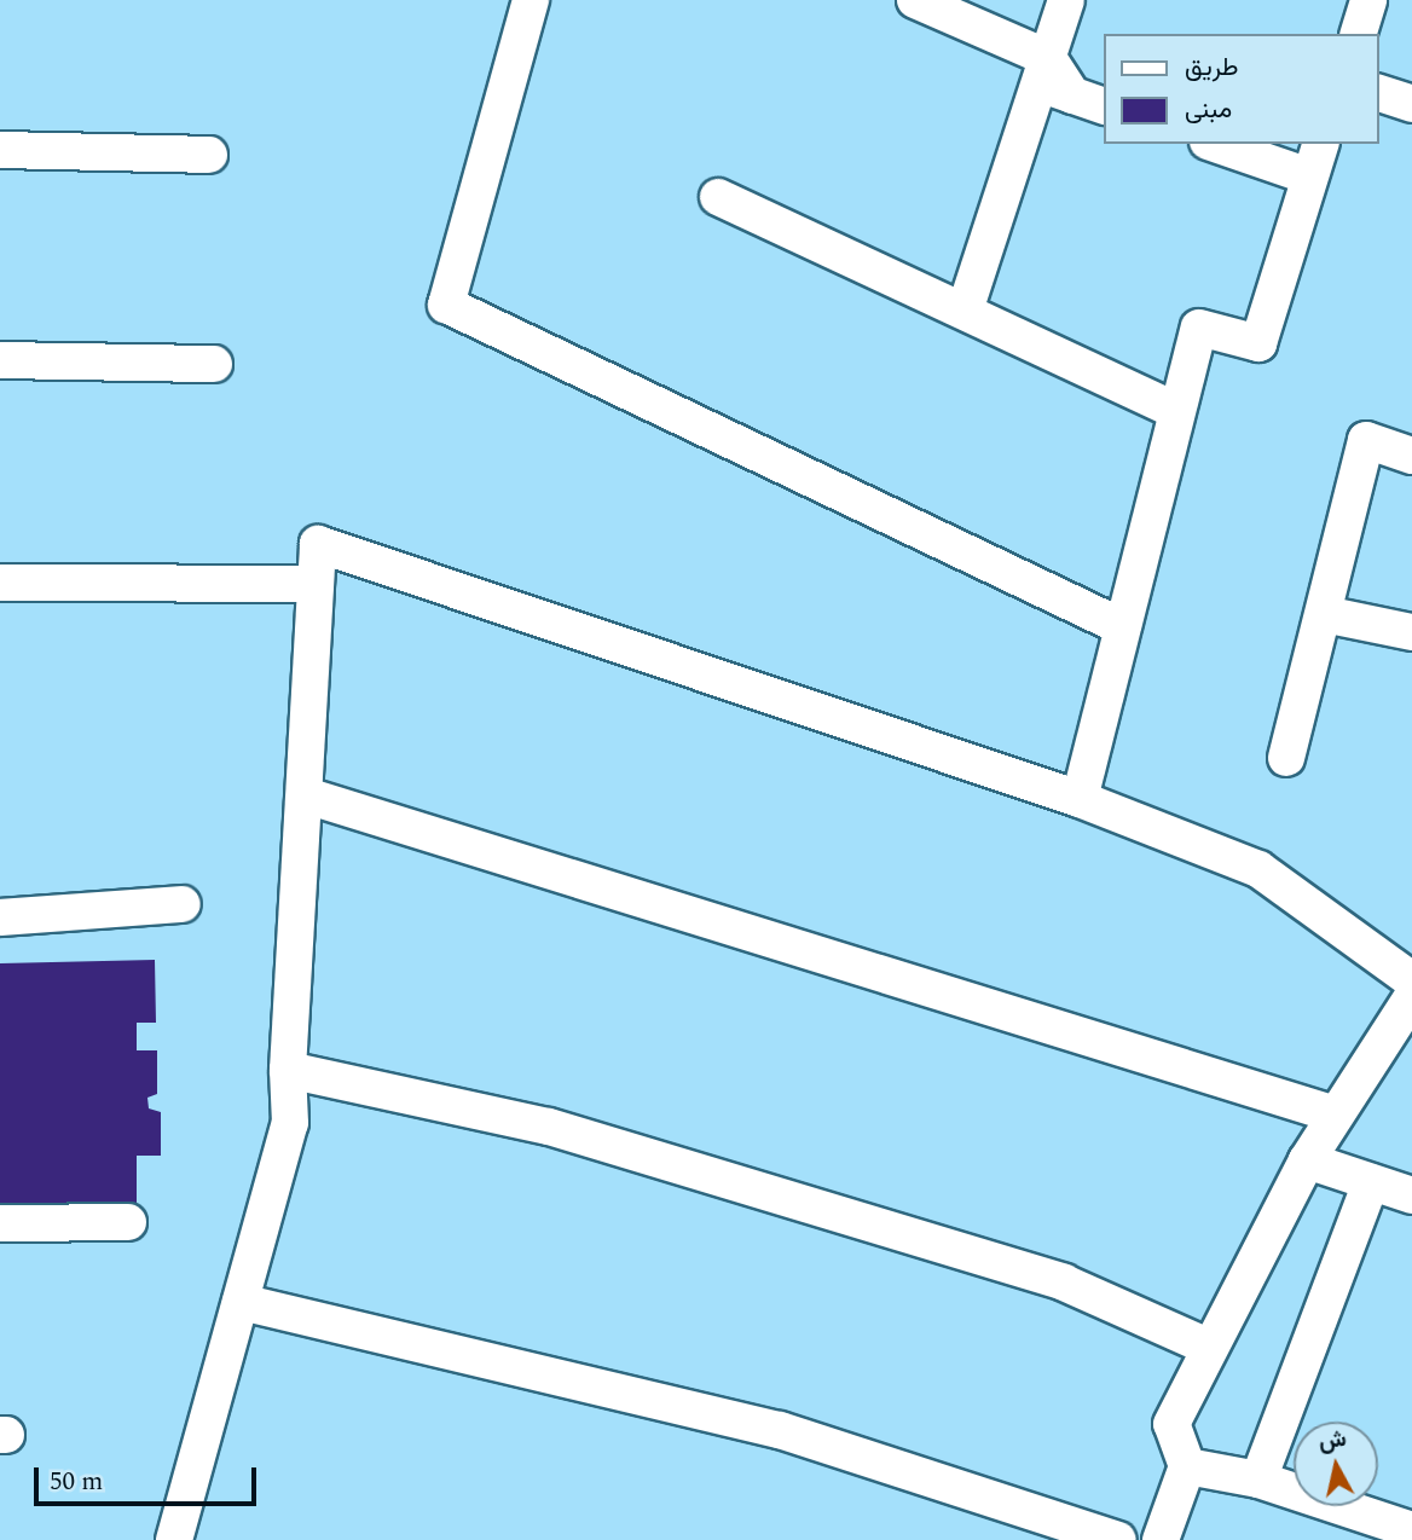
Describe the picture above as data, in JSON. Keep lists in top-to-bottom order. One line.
{"legend":["طريق","مبنى"],"scale_bar":"50 m","north":"top"}
